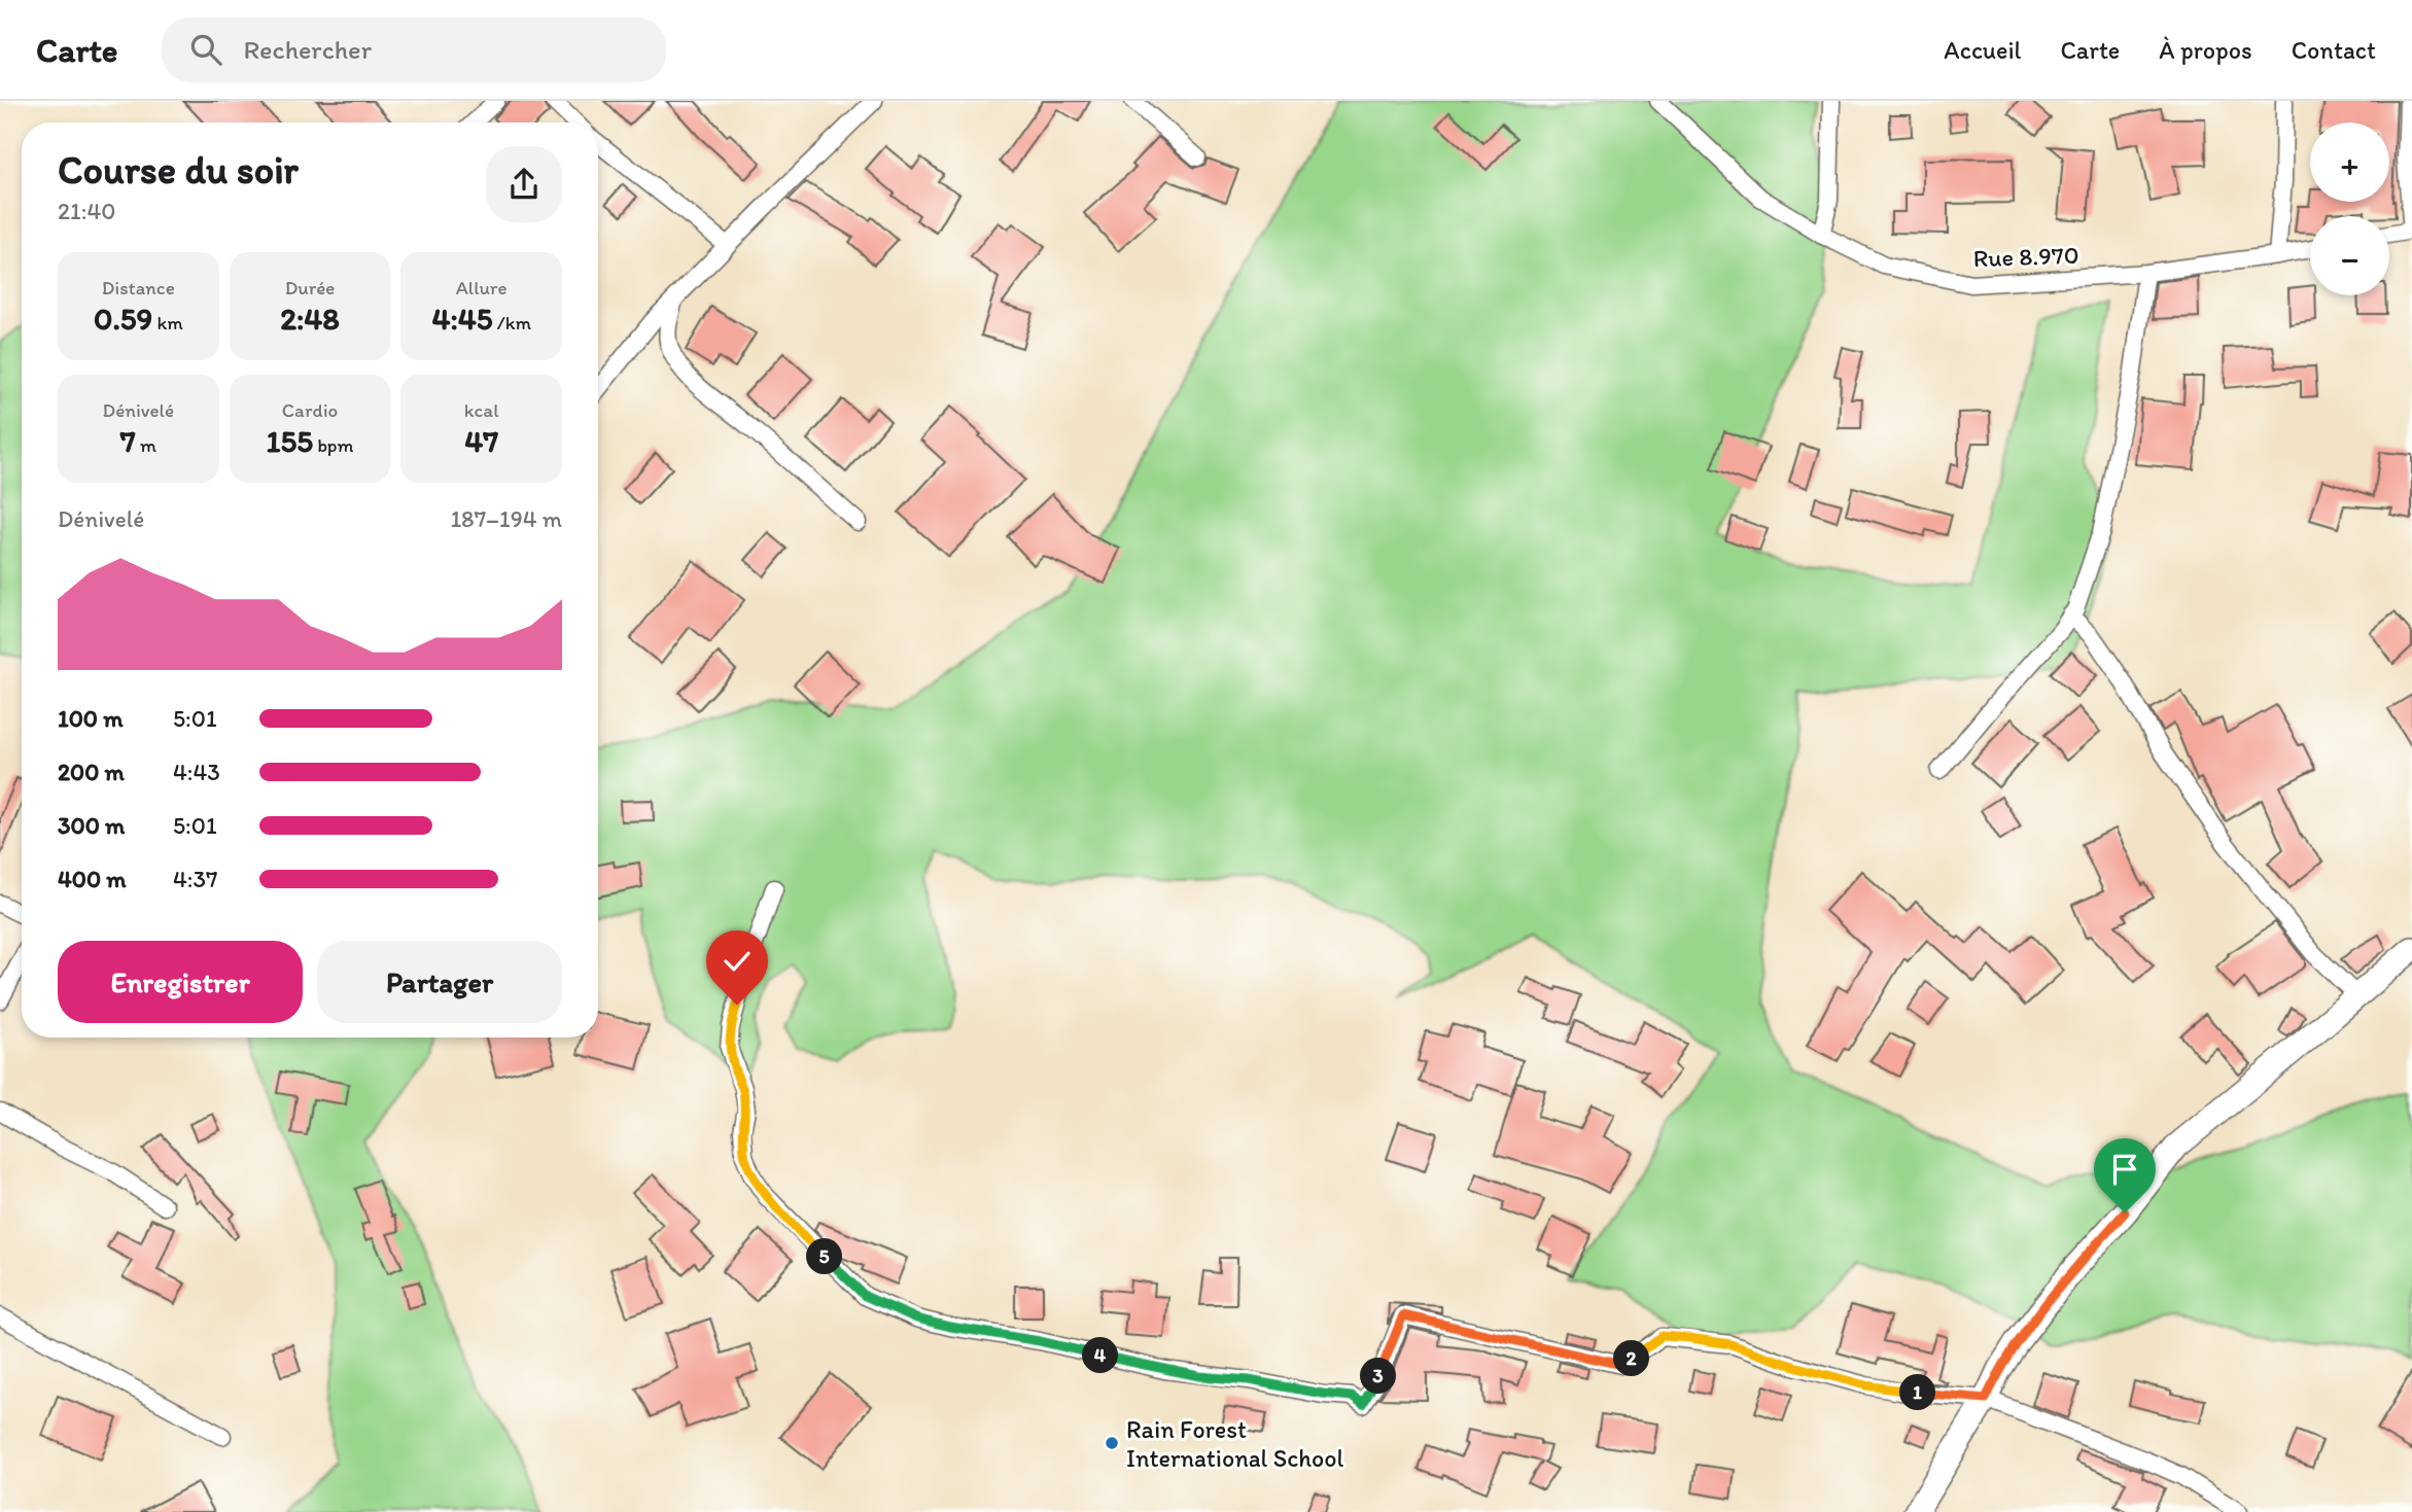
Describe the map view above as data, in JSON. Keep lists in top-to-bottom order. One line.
{"streets":{"street":["Rue 8.970"]},"places":["Rain Forest International School"],"page":{"header":"Carte","search":"Rechercher","nav":["Accueil","Carte","À propos","Contact"],"map_buttons":["+","−"],"heading":["Course du soir","21:40"],"stats":[["Distance","0.59 km"],["Durée","2:48"],["Allure","4:45 /km"],["Dénivelé","7 m"],["Cardio","155 bpm"],["kcal","47"]],"chart":["Dénivelé","187–194 m"],"list":[{"name":"100 m","note":"5:01"},{"name":"200 m","note":"4:43"},{"name":"300 m","note":"5:01"},{"name":"400 m","note":"4:37"}],"buttons":["Enregistrer","Partager"],"pins":["5","4","2","3","1"]}}
